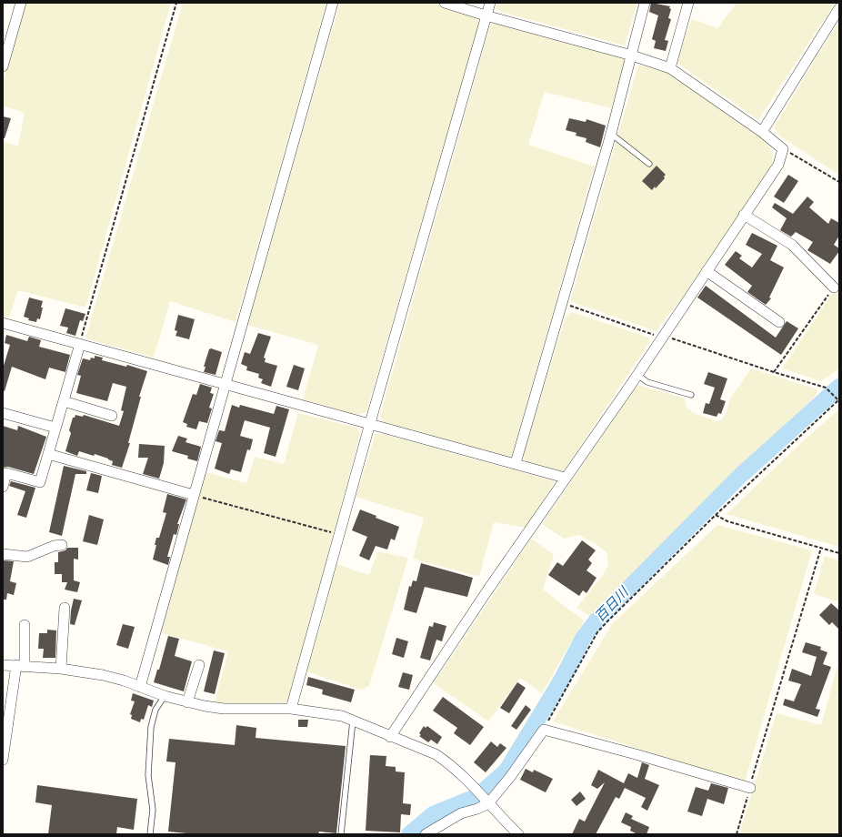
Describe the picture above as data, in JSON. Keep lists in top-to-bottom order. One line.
{"water":["百日川"]}
